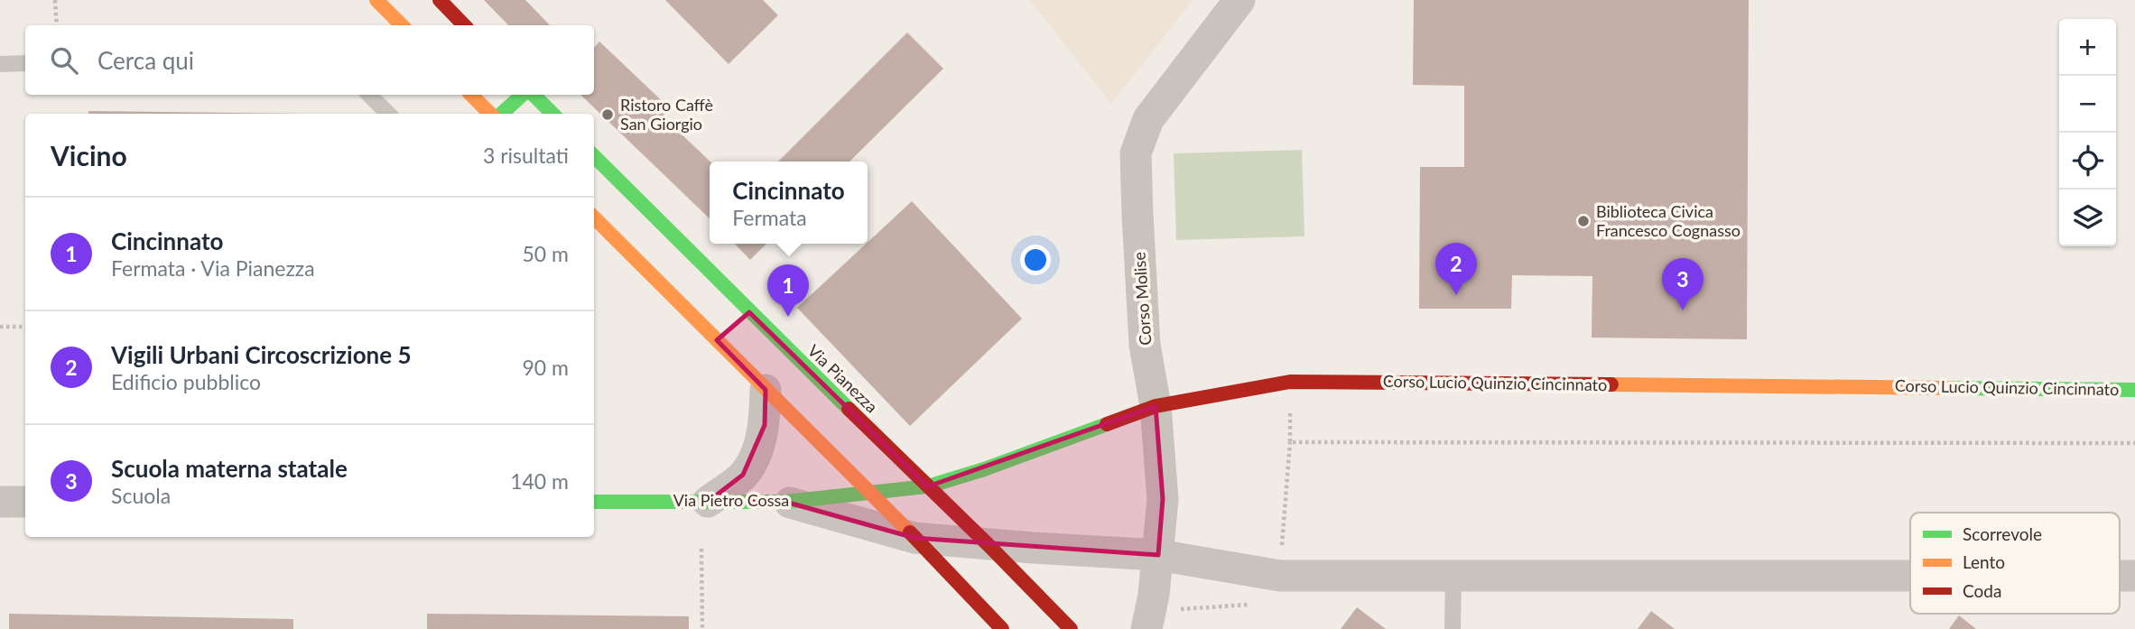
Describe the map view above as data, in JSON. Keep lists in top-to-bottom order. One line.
{"streets":{"street":["Corso Molise","Via Pianezza","Corso Lucio Quinzio Cincinnato","Via Pietro Cossa"]},"crossings":[["Corso Molise","Corso Lucio Quinzio Cincinnato"],["Via Pianezza","Corso Lucio Quinzio Cincinnato"],["Corso Lucio Quinzio Cincinnato","Via Pietro Cossa"]],"places":["Ristoro Caffè San Giorgio","Biblioteca Civica Francesco Cognasso"],"legend":["Scorrevole","Lento","Coda"],"page":{"map_buttons":["+","−"],"search":"Cerca qui","heading":["Vicino","3 risultati"],"popup":["Cincinnato","Fermata"],"list":[{"mark":"1","name":"Cincinnato","note":"Fermata · Via Pianezza","value":"50 m"},{"mark":"2","name":"Vigili Urbani Circoscrizione 5","note":"Edificio pubblico","value":"90 m"},{"mark":"3","name":"Scuola materna statale","note":"Scuola","value":"140 m"}],"pins":["2","3","1"]}}
